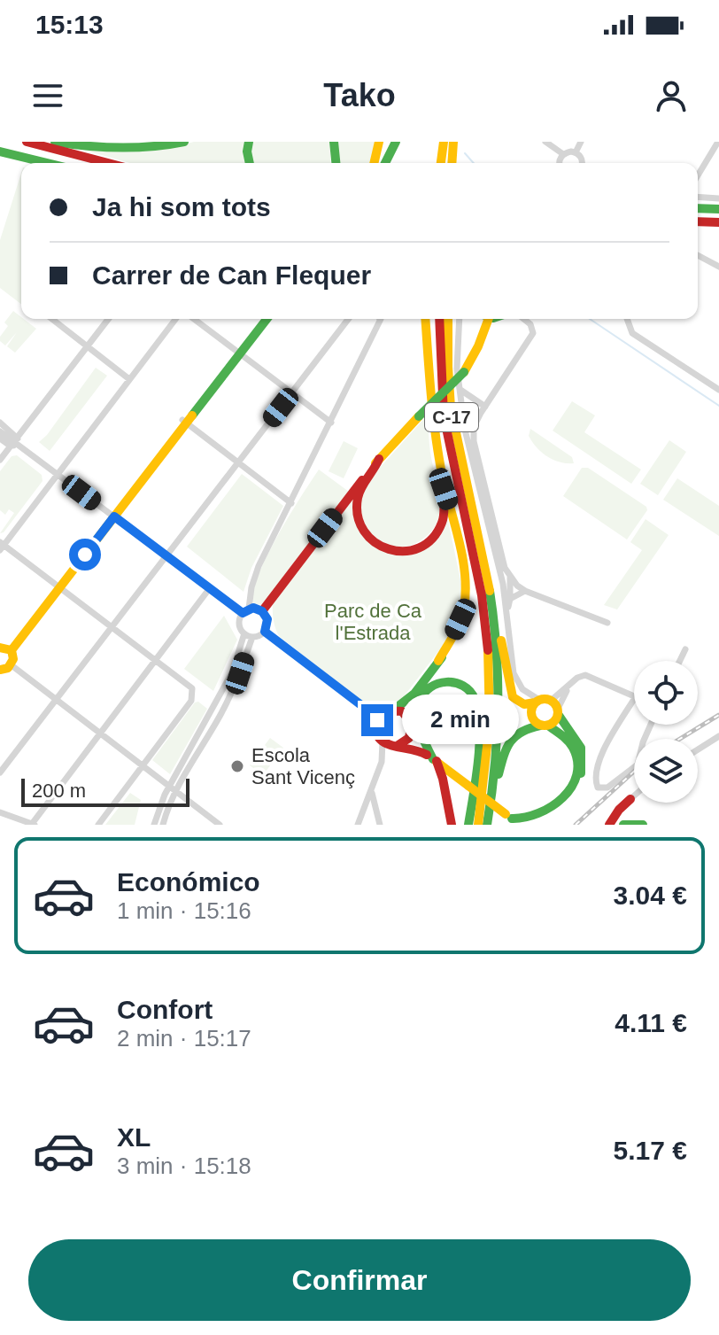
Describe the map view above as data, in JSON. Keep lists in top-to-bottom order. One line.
{"streets":{"main road":["C-17"]},"parks":["Parc de Ca l'Estrada"],"places":["Escola Sant Vicenç"],"scale_bar":"200 m","page":{"status":"15:13","header":"Tako","banner":["Ja hi som tots","Carrer de Can Flequer"],"bubble":"2 min","scale":"200 m","list":[{"name":"Económico","note":"1 min · 15:16","value":"3.04 €"},{"name":"Confort","note":"2 min · 15:17","value":"4.11 €"},{"name":"XL","note":"3 min · 15:18","value":"5.17 €"}],"buttons":"Confirmar"}}
